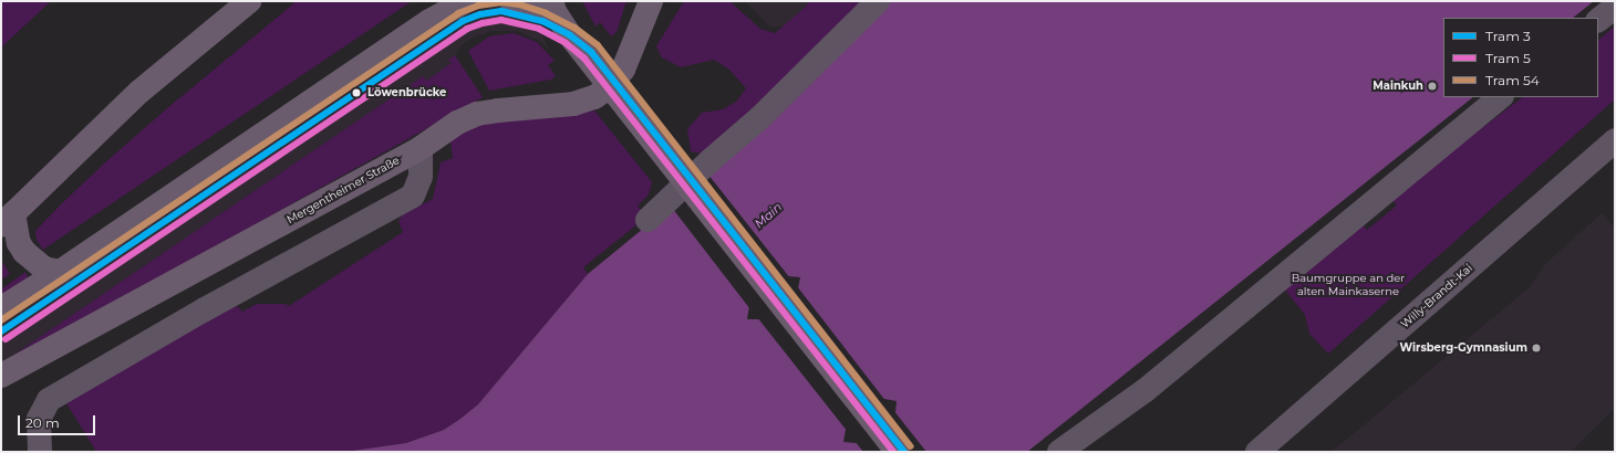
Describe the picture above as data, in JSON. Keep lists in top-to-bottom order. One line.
{"streets":{"main road":["Mergentheimer Straße"],"street":["Willy-Brandt-Kai"]},"water":["Main"],"parks":["Baumgruppe an der alten Mainkaserne"],"places":["Mainkuh","Löwenbrücke","Wirsberg-Gymnasium"],"lines":["tram line 54","tram line 3","tram line 5"],"legend":["Tram 3","Tram 5","Tram 54"],"scale_bar":"20 m"}
